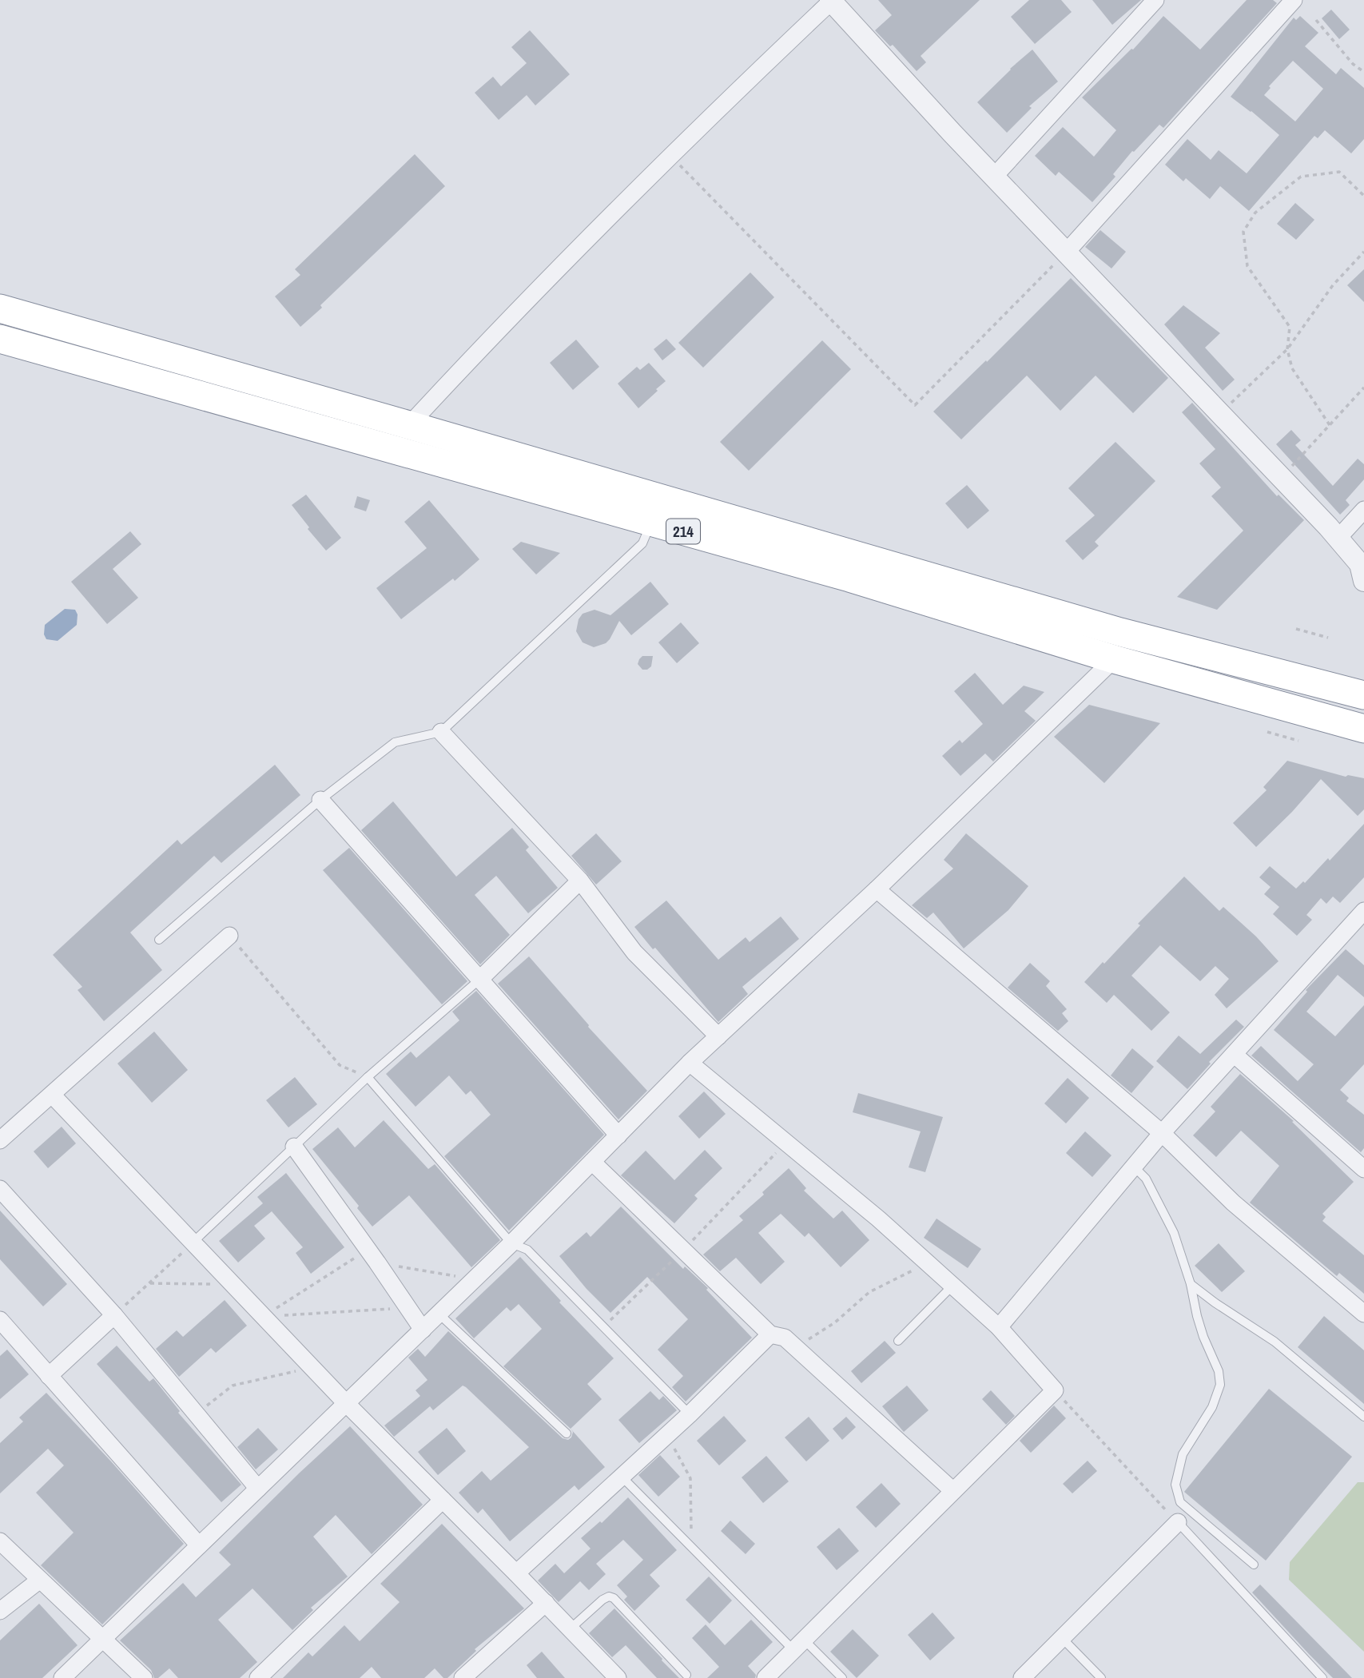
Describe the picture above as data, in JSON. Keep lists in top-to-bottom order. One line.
{"streets":{"highway":["214"]}}
